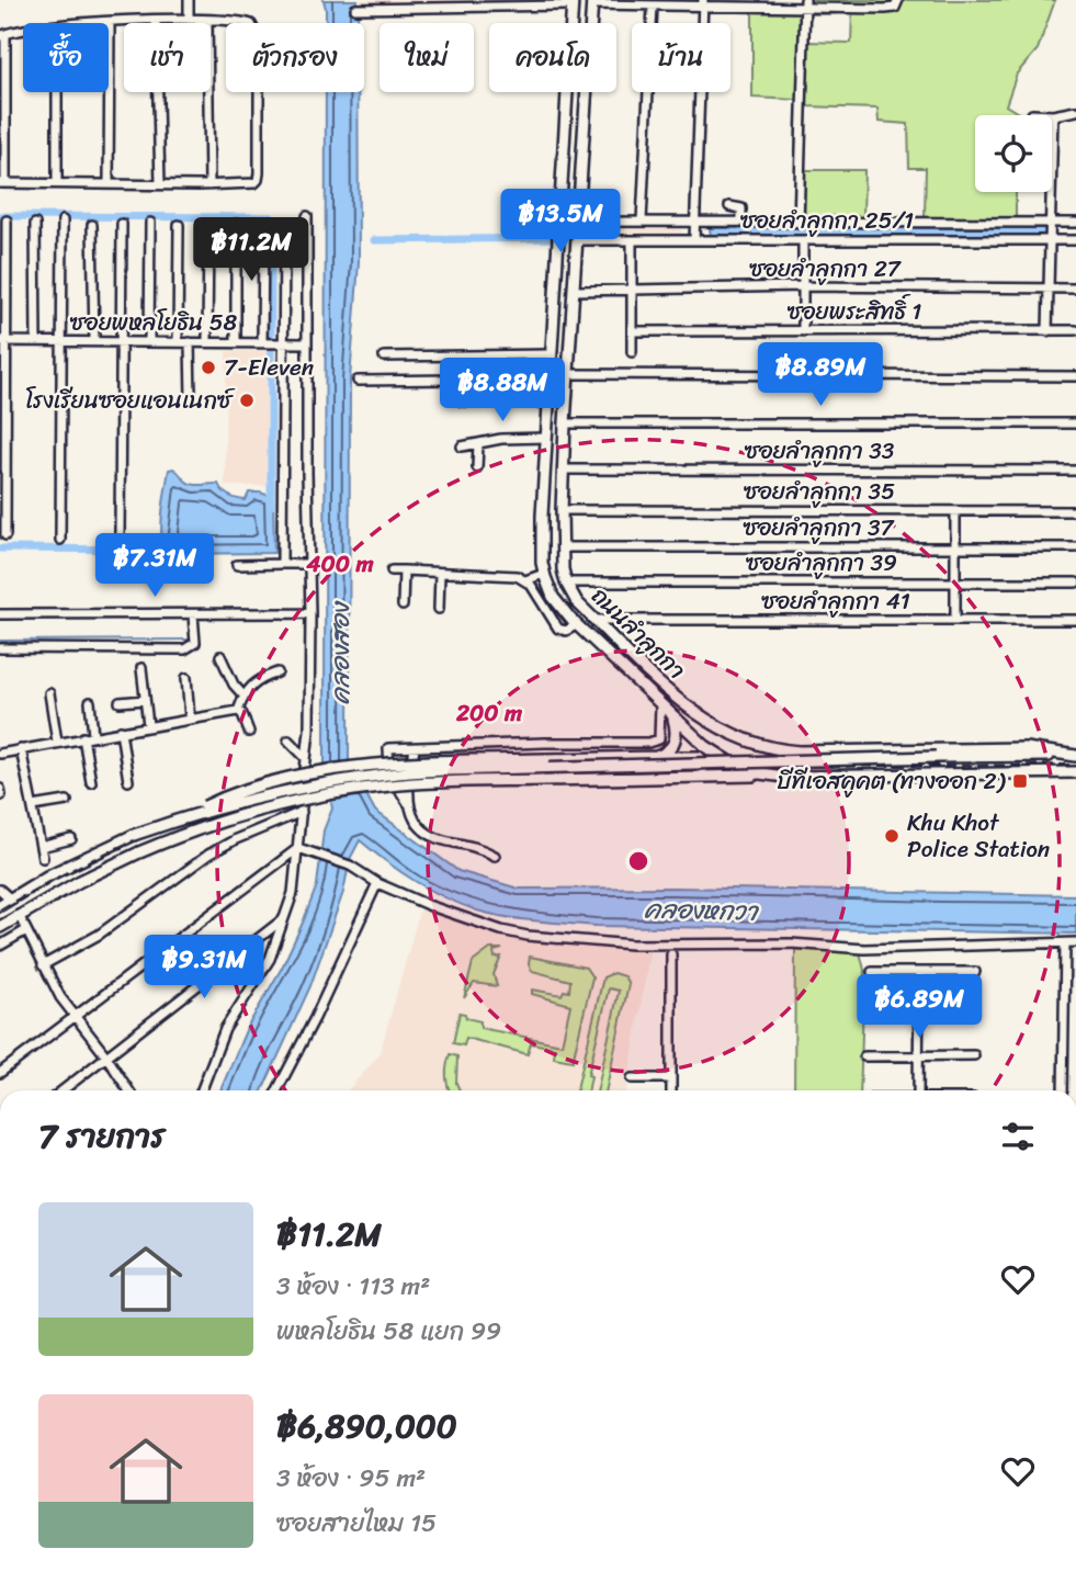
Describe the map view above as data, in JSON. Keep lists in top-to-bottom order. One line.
{"streets":{"main road":["ถนนลำลูกกา"],"street":["ซอยลำลูกกา 25/1","ซอยลำลูกกา 27","ซอยพระสิทธิ์ 1","ซอยพหลโยธิน 58","ซอยลำลูกกา 33","ซอยลำลูกกา 35","ซอยลำลูกกา 37","ซอยลำลูกกา 39","ซอยลำลูกกา 41"]},"crossings":[["ซอยลำลูกกา 25/1","ถนนลำลูกกา"],["ซอยลำลูกกา 27","ถนนลำลูกกา"],["ซอยลำลูกกา 33","ถนนลำลูกกา"],["ซอยลำลูกกา 35","ถนนลำลูกกา"],["ซอยลำลูกกา 37","ถนนลำลูกกา"],["ซอยลำลูกกา 39","ถนนลำลูกกา"],["ซอยลำลูกกา 41","ถนนลำลูกกา"]],"water":["คลองสอง","คลองหกวา"],"places":{"other":["7-Eleven","โรงเรียนซอยแอนเนกซ์","Khu Khot Police Station"],"transit":["บีทีเอสคูคต (ทางออก 2)"]},"page":{"chip":["ซื้อ","เช่า","ตัวกรอง","ใหม่","คอนโด","บ้าน"],"price":["฿13.5M","฿11.2M","฿8.89M","฿8.88M","฿7.31M","฿9.31M","฿6.89M"],"heading":"7 รายการ","list":[{"name":"฿11.2M","note":"3 ห้อง · 113 m² · พหลโยธิน 58 แยก 99"},{"name":"฿6,890,000","note":"3 ห้อง · 95 m² · ซอยสายไหม 15"}]},"rings":["400 m","200 m"]}
